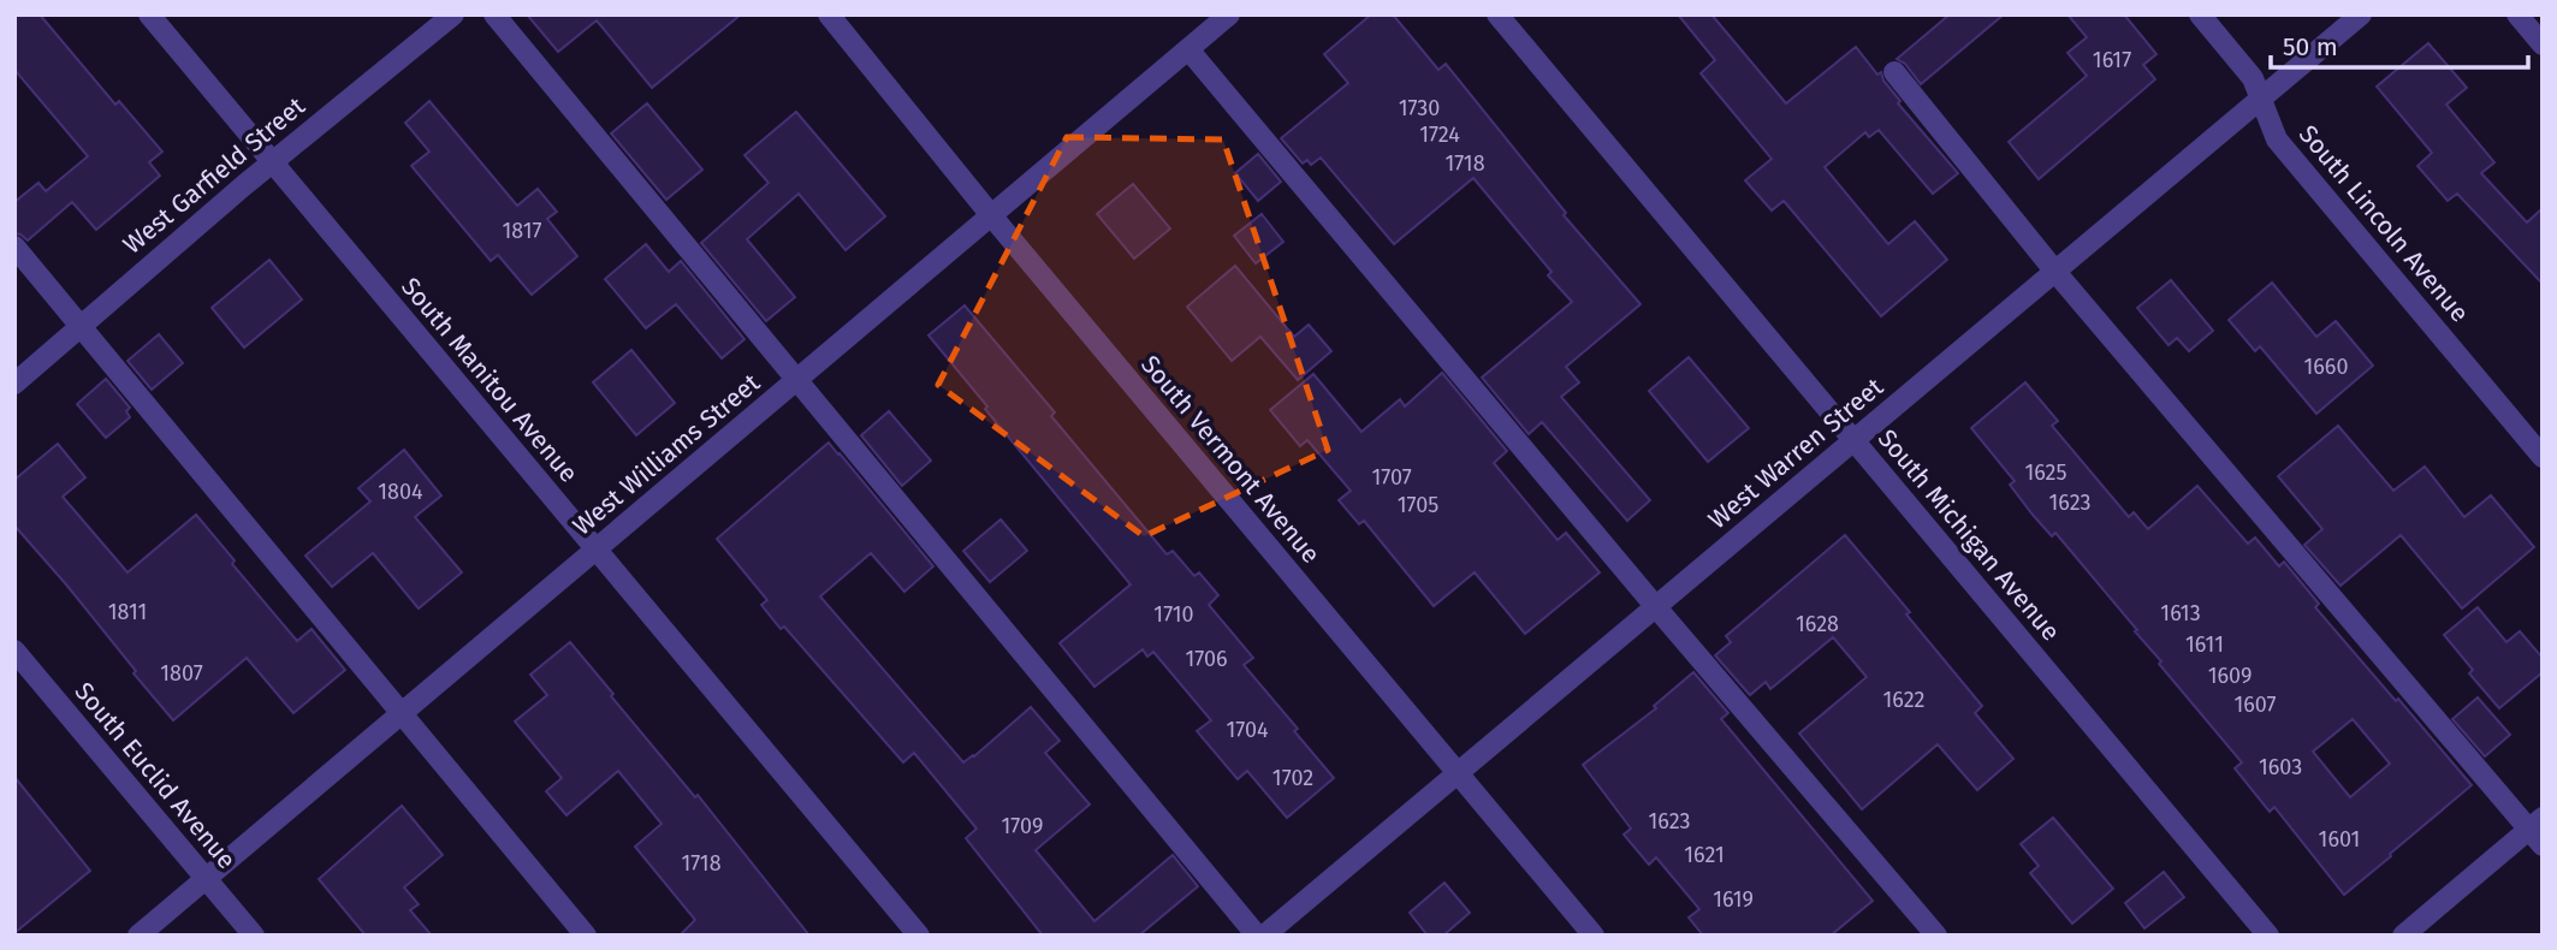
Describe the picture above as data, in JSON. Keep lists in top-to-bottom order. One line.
{"streets":{"street":["West Garfield Street","South Lincoln Avenue","South Manitou Avenue","West Warren Street","West Williams Street","South Vermont Avenue","South Michigan Avenue","South Euclid Avenue"]},"crossings":[["West Garfield Street","South Manitou Avenue"],["South Lincoln Avenue","West Warren Street"],["South Manitou Avenue","West Williams Street"],["West Warren Street","South Vermont Avenue"],["West Warren Street","South Michigan Avenue"],["West Williams Street","South Vermont Avenue"],["West Williams Street","South Euclid Avenue"]],"house_numbers":["1617","1730","1724","1718","1817","1660","1625","1707","1804","1623","1705","1811","1613","1710","1628","1611","1706","1807","1609","1622","1607","1704","1603","1702","1623","1709","1601","1621","1718","1619"],"scale_bar":"50 m"}
